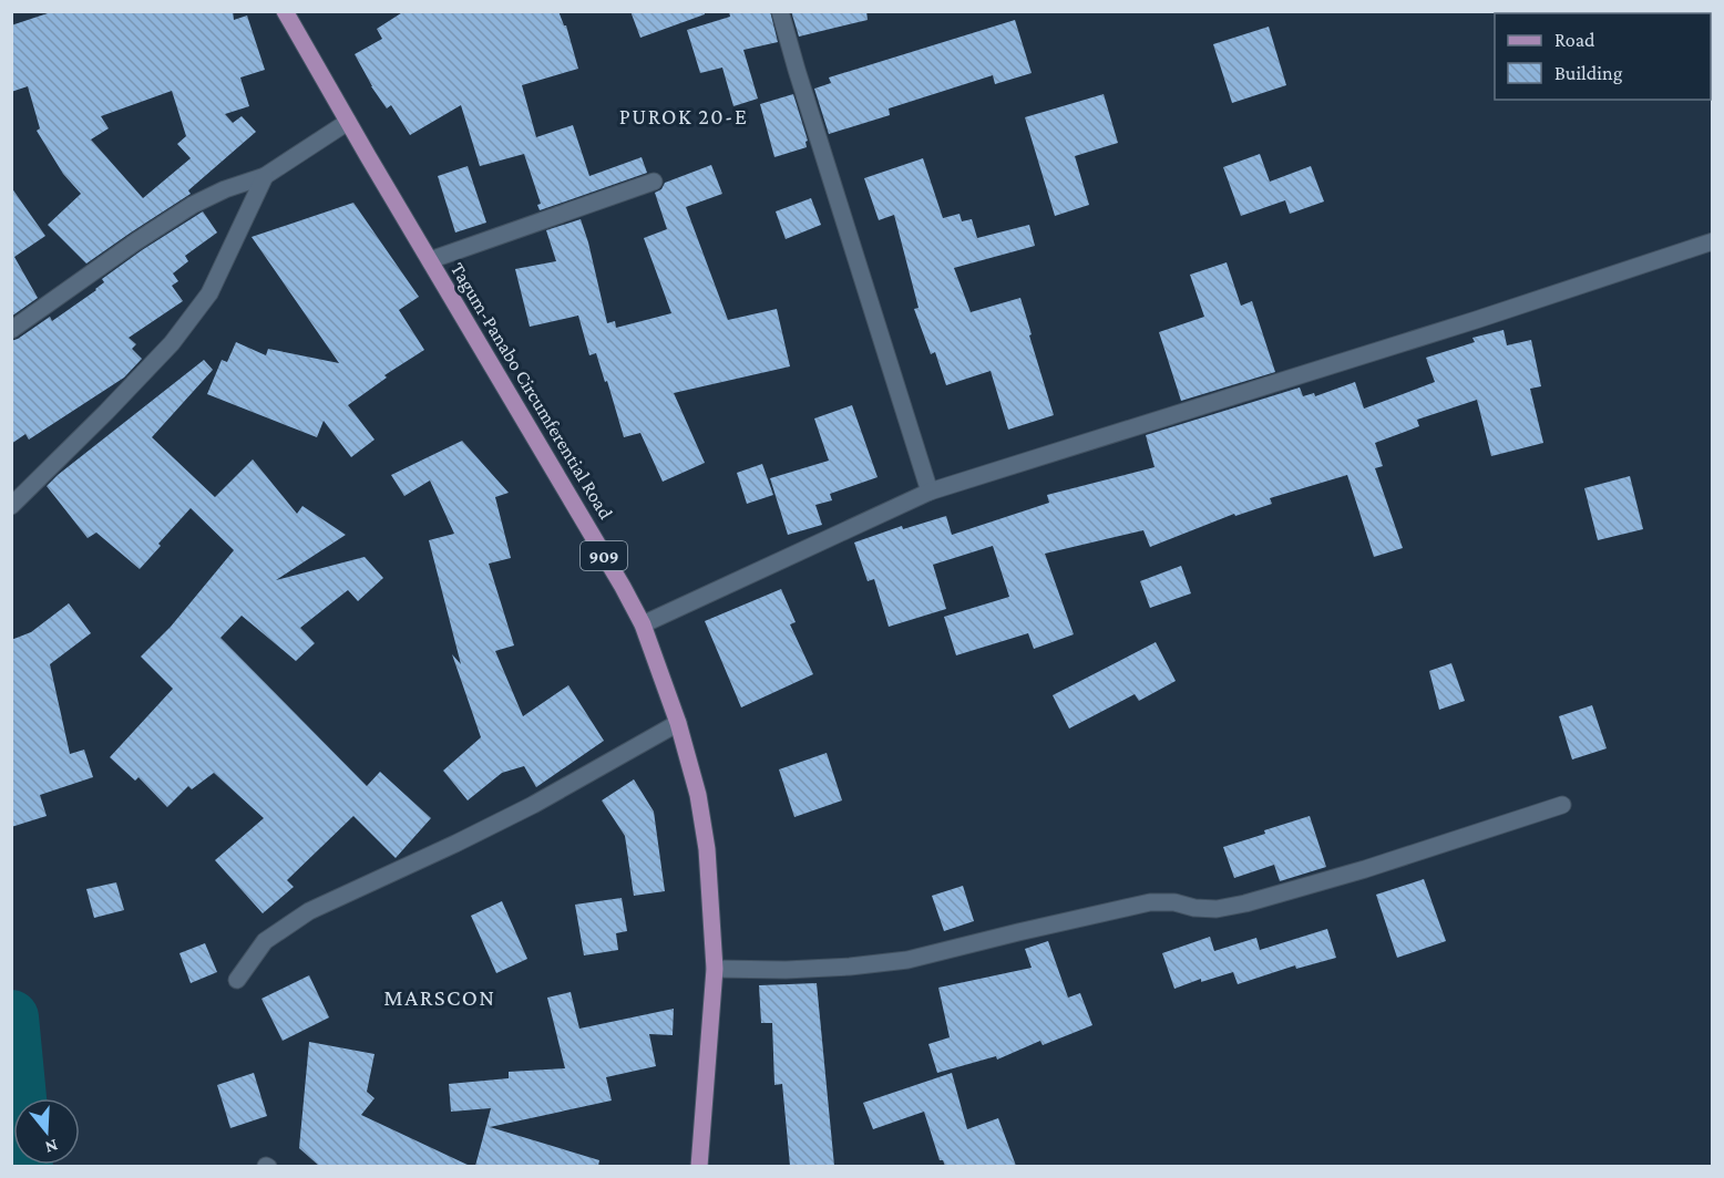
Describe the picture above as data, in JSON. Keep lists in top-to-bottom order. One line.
{"streets":{"main road":["Tagum-Panabo Circumferential Road","909"]},"districts":["PUROK 20-E","MARSCON"],"legend":["Road","Building"],"north":"bottom"}
